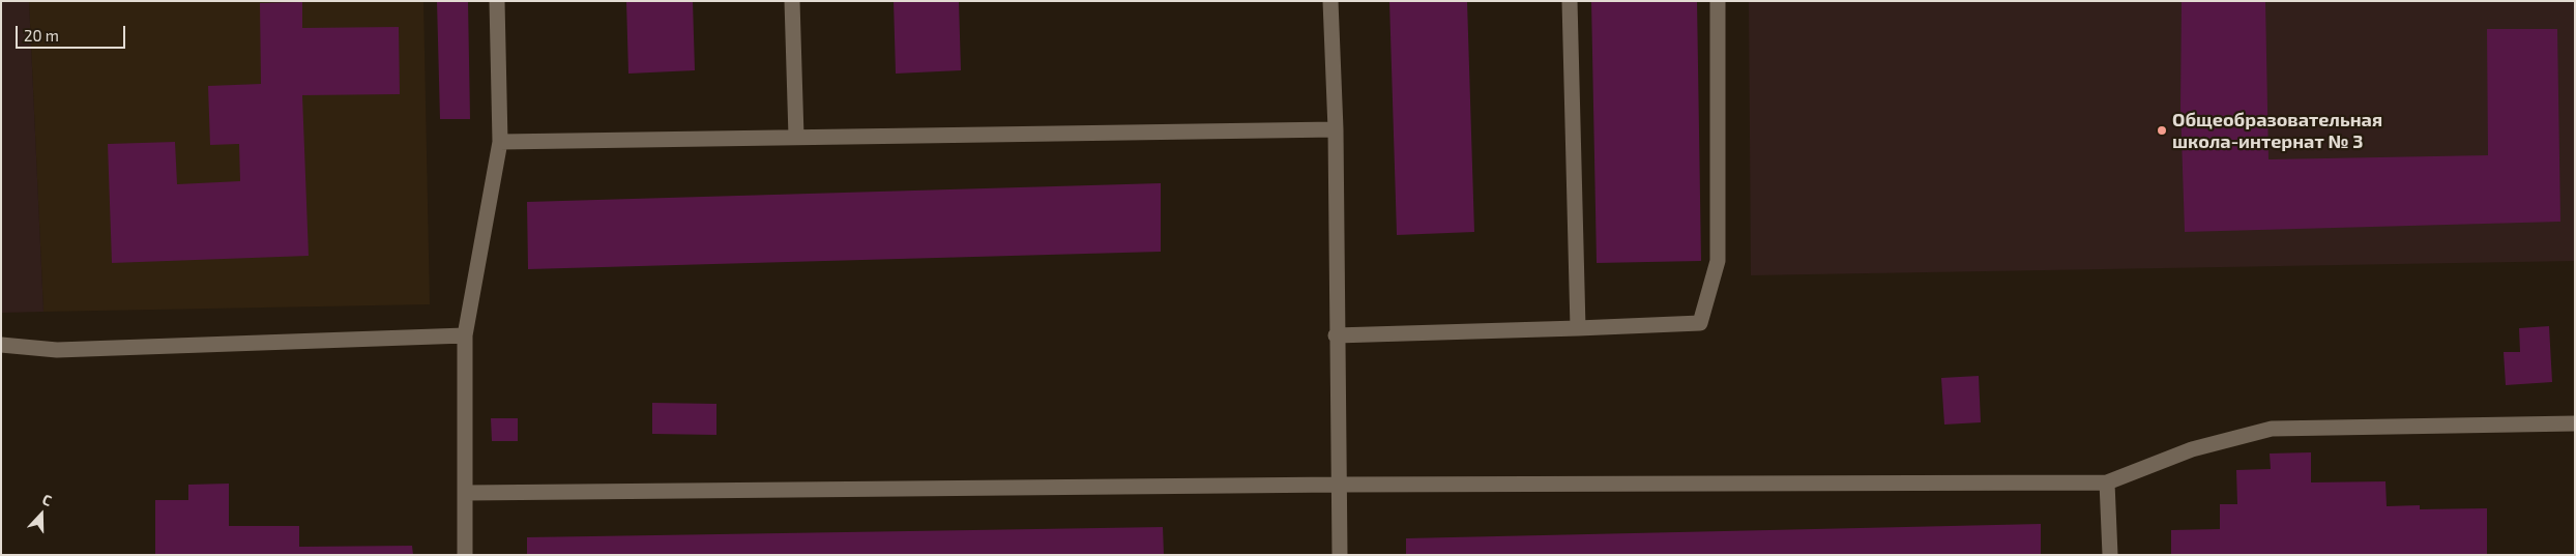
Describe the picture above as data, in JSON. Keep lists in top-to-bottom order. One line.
{"places":["Общеобразовательная школа-интернат № 3"],"scale_bar":"20 m","north":"top"}
